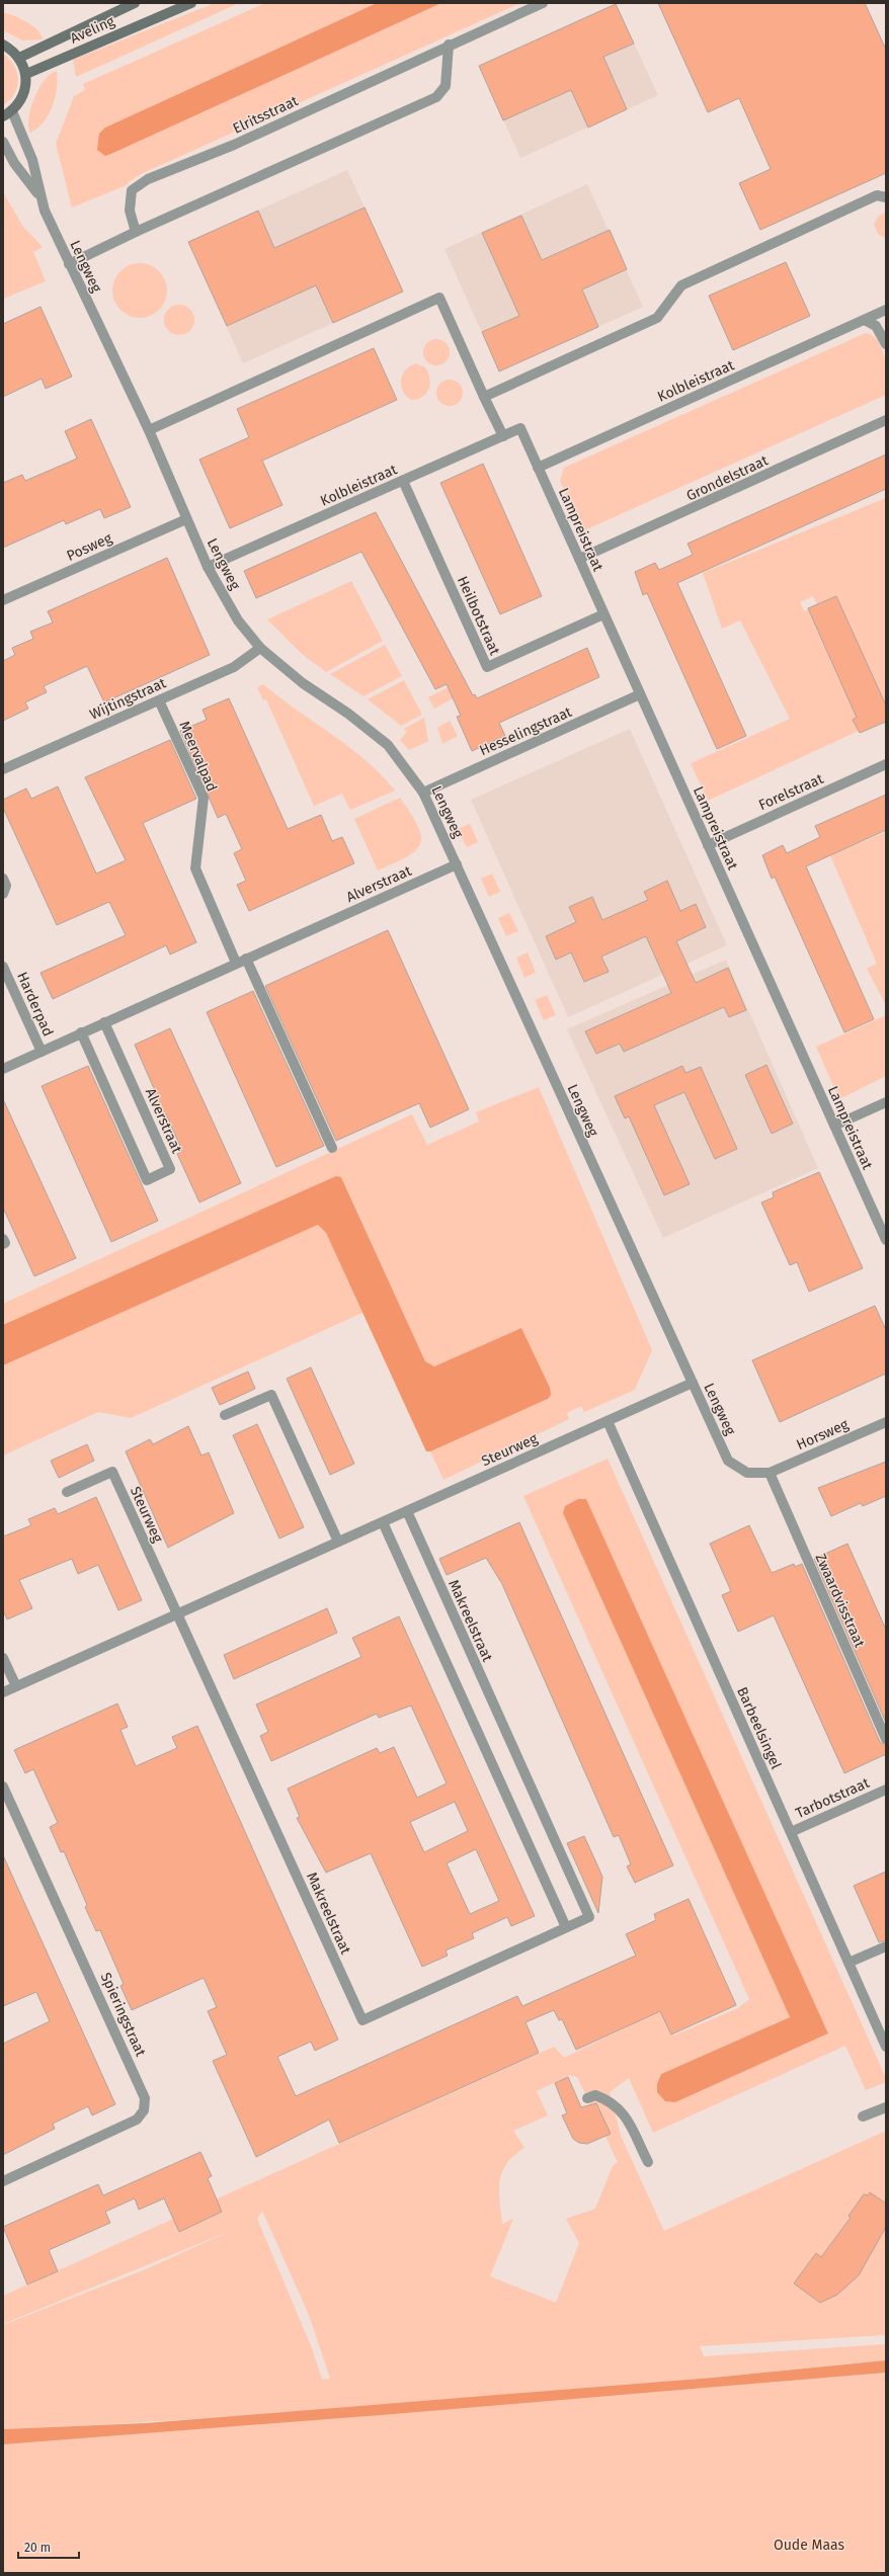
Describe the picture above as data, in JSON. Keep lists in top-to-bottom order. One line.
{"streets":{"main road":["Aveling"],"street":["Elritsstraat","Lengweg","Kolbleistraat","Grondelstraat","Lampreistraat","Posweg","Heilbotstraat","Wijtingstraat","Hesselingstraat","Meervalpad","Forelstraat","Alverstraat","Harderpad","Horsweg","Steurweg","Zwaardvisstraat","Makreelstraat","Barbeelsingel","Tarbotstraat","Spieringstraat"]},"crossings":[["Lengweg","Kolbleistraat"],["Lengweg","Posweg"],["Lengweg","Wijtingstraat"],["Lengweg","Hesselingstraat"],["Lengweg","Alverstraat"],["Lengweg","Horsweg"],["Lengweg","Steurweg"],["Lengweg","Zwaardvisstraat"],["Kolbleistraat","Lampreistraat"],["Kolbleistraat","Heilbotstraat"],["Grondelstraat","Lampreistraat"],["Lampreistraat","Heilbotstraat"],["Lampreistraat","Hesselingstraat"],["Lampreistraat","Forelstraat"],["Wijtingstraat","Meervalpad"],["Meervalpad","Alverstraat"],["Alverstraat","Harderpad"],["Horsweg","Zwaardvisstraat"],["Steurweg","Makreelstraat"],["Steurweg","Barbeelsingel"],["Barbeelsingel","Tarbotstraat"]],"parks":["Oude Maas"],"scale_bar":"20 m"}
